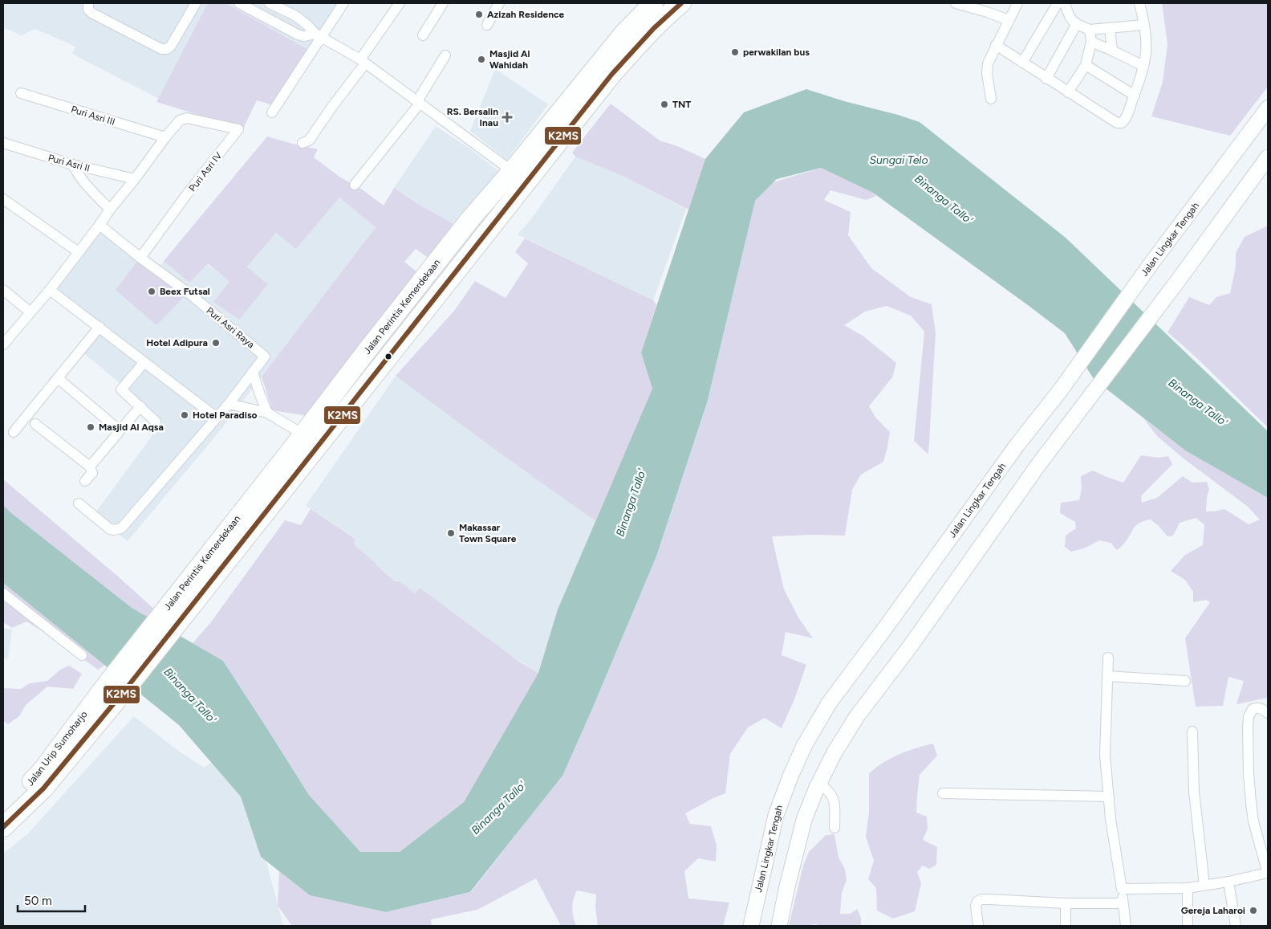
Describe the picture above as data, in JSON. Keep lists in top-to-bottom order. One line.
{"streets":{"highway":["Jalan Perintis Kemerdekaan","Jalan Urip Sumoharjo"],"main road":["Jalan Lingkar Tengah"],"street":["Puri Asri III","Puri Asri II","Puri Asri IV","Puri Asri Raya"]},"crossings":[["Puri Asri III","Puri Asri IV"],["Puri Asri IV","Puri Asri Raya"],["Jalan Perintis Kemerdekaan","Jalan Urip Sumoharjo"]],"water":["Sungai Telo","Binanga Tallo'"],"places":{"other":["Azizah Residence","perwakilan bus","Masjid Al Wahidah","TNT","Beex Futsal","Hotel Adipura","Hotel Paradiso","Masjid Al Aqsa","Makassar Town Square","Gereja Laharoi"],"health":["RS. Bersalin Inau"]},"lines":["transit line K2MS"],"scale_bar":"50 m"}
